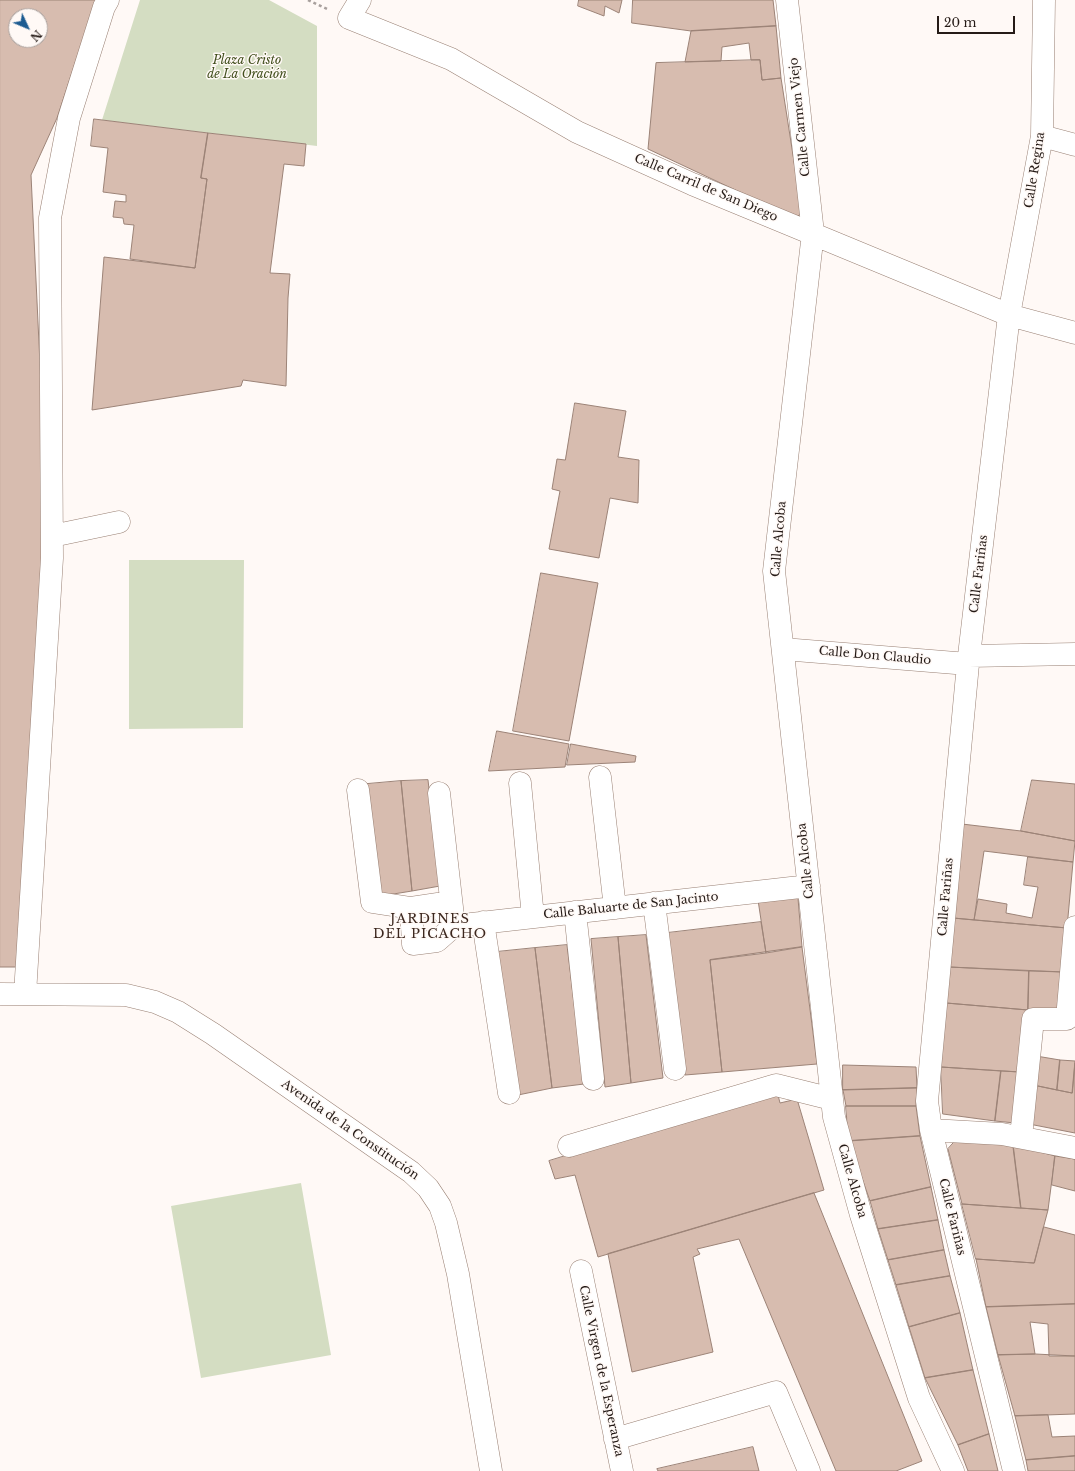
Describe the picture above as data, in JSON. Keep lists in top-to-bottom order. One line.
{"streets":{"street":["Calle Carmen Viejo","Calle Regina","Calle Carril de San Diego","Calle Alcoba","Calle Fariñas","Calle Don Claudio","Calle Baluarte de San Jacinto","Avenida de la Constitución","Calle Virgen de la Esperanza"]},"crossings":[["Calle Carmen Viejo","Calle Carril de San Diego"],["Calle Carmen Viejo","Calle Alcoba"],["Calle Regina","Calle Carril de San Diego"],["Calle Regina","Calle Fariñas"],["Calle Carril de San Diego","Calle Alcoba"],["Calle Carril de San Diego","Calle Fariñas"],["Calle Alcoba","Calle Don Claudio"],["Calle Alcoba","Calle Baluarte de San Jacinto"],["Calle Fariñas","Calle Don Claudio"]],"districts":["JARDINES DEL PICACHO"],"parks":["Plaza Cristo de La Oración"],"scale_bar":"20 m","north":"bottom right"}
